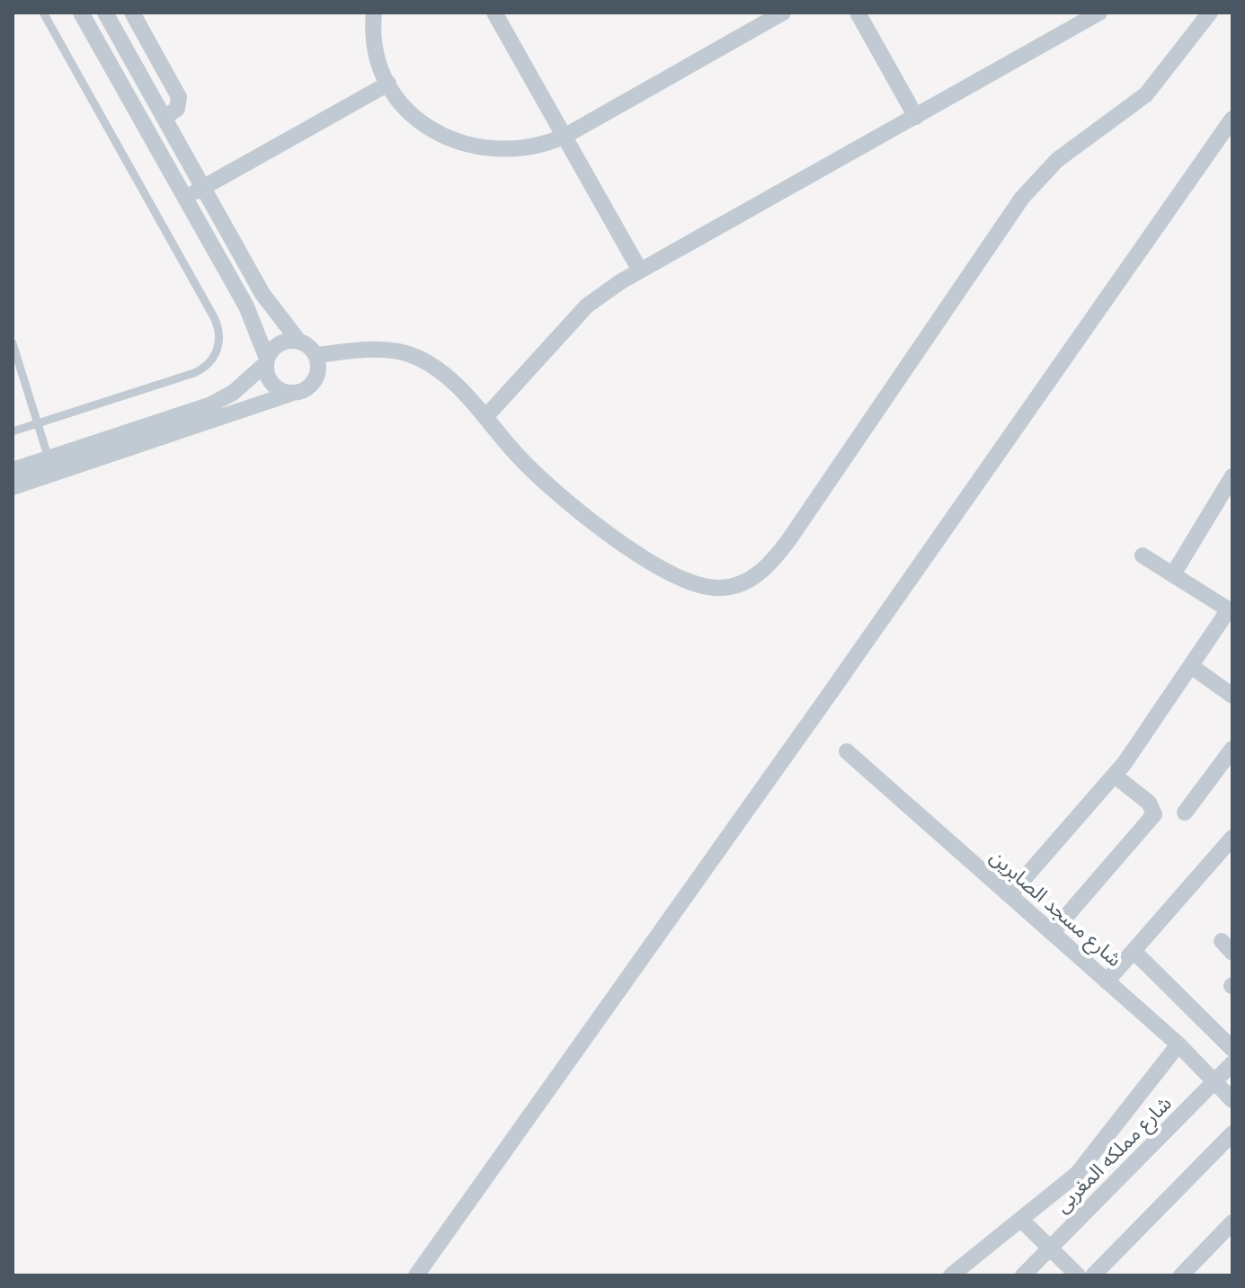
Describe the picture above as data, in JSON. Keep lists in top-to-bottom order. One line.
{"streets":{"street":["شارع مسجد الصابرين","شارع مملكه المغربى"]},"crossings":[["شارع مسجد الصابرين","شارع مملكه المغربى"]]}
